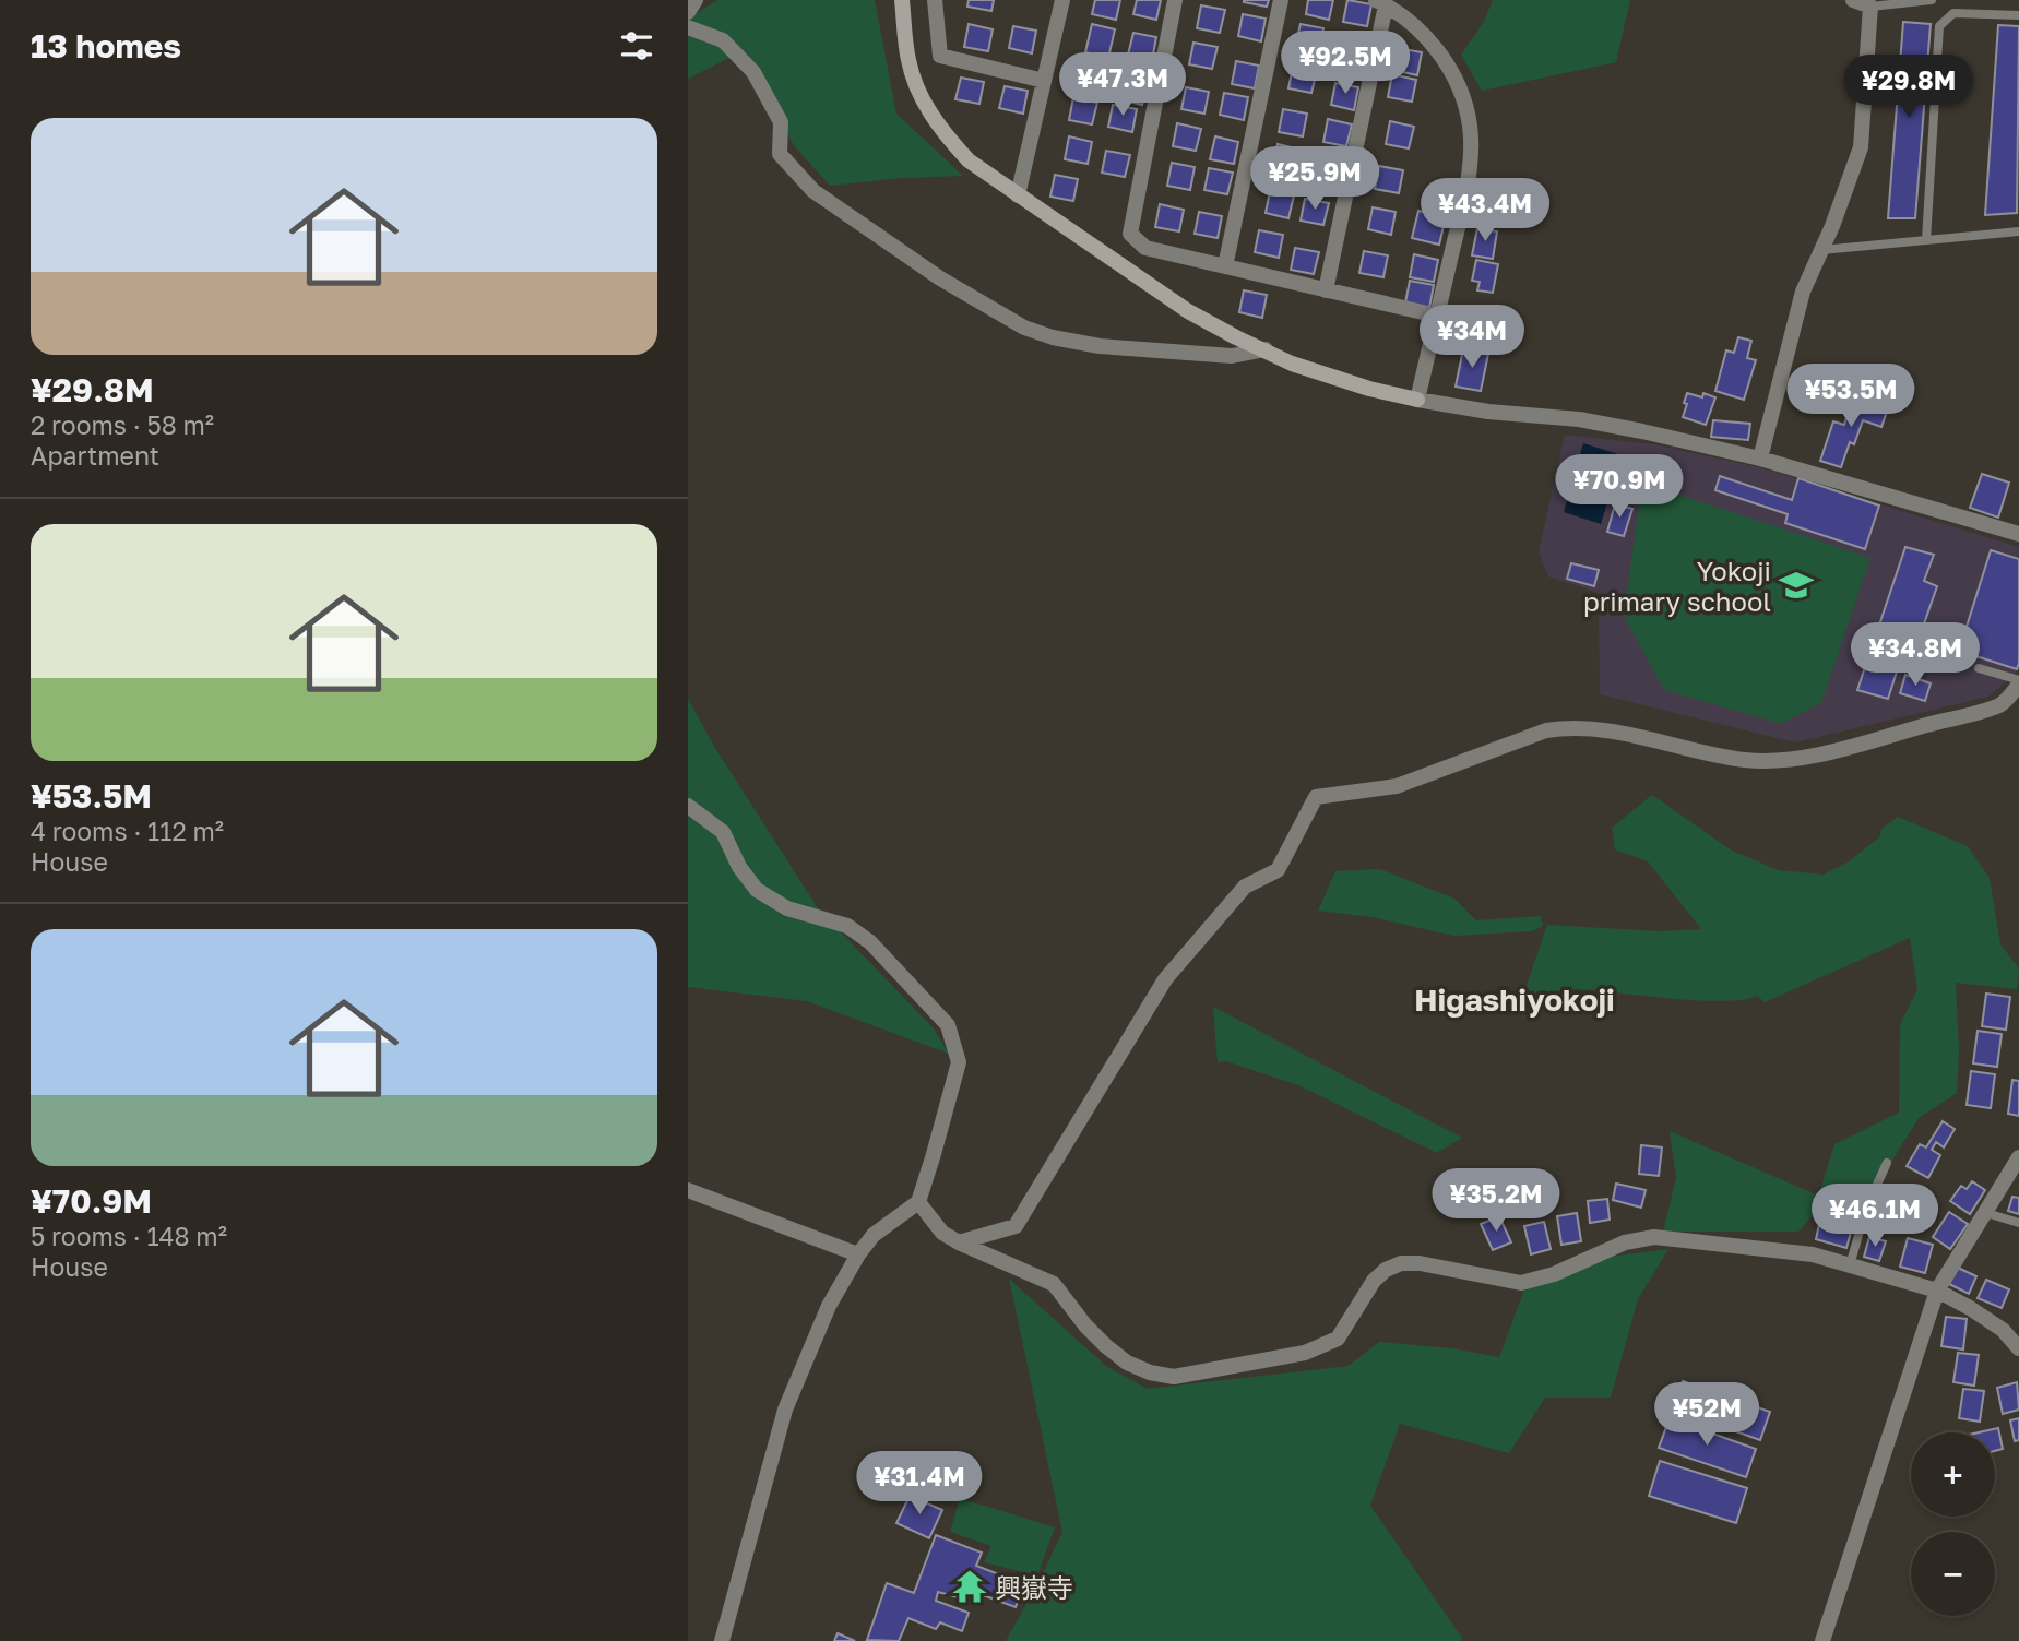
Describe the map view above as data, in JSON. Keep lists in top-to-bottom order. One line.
{"districts":["Higashiyokoji"],"places":{"school or university":["Yokoji primary school"],"temple":["興嶽寺"]},"page":{"heading":"13 homes","price":["¥92.5M","¥47.3M","¥29.8M","¥25.9M","¥43.4M","¥34M","¥53.5M","¥70.9M","¥34.8M","¥35.2M","¥46.1M","¥52M","¥31.4M"],"list":[{"name":"¥29.8M","note":"2 rooms · 58 m² · Apartment"},{"name":"¥53.5M","note":"4 rooms · 112 m² · House"},{"name":"¥70.9M","note":"5 rooms · 148 m² · House"}],"map_buttons":["+","−"]}}
